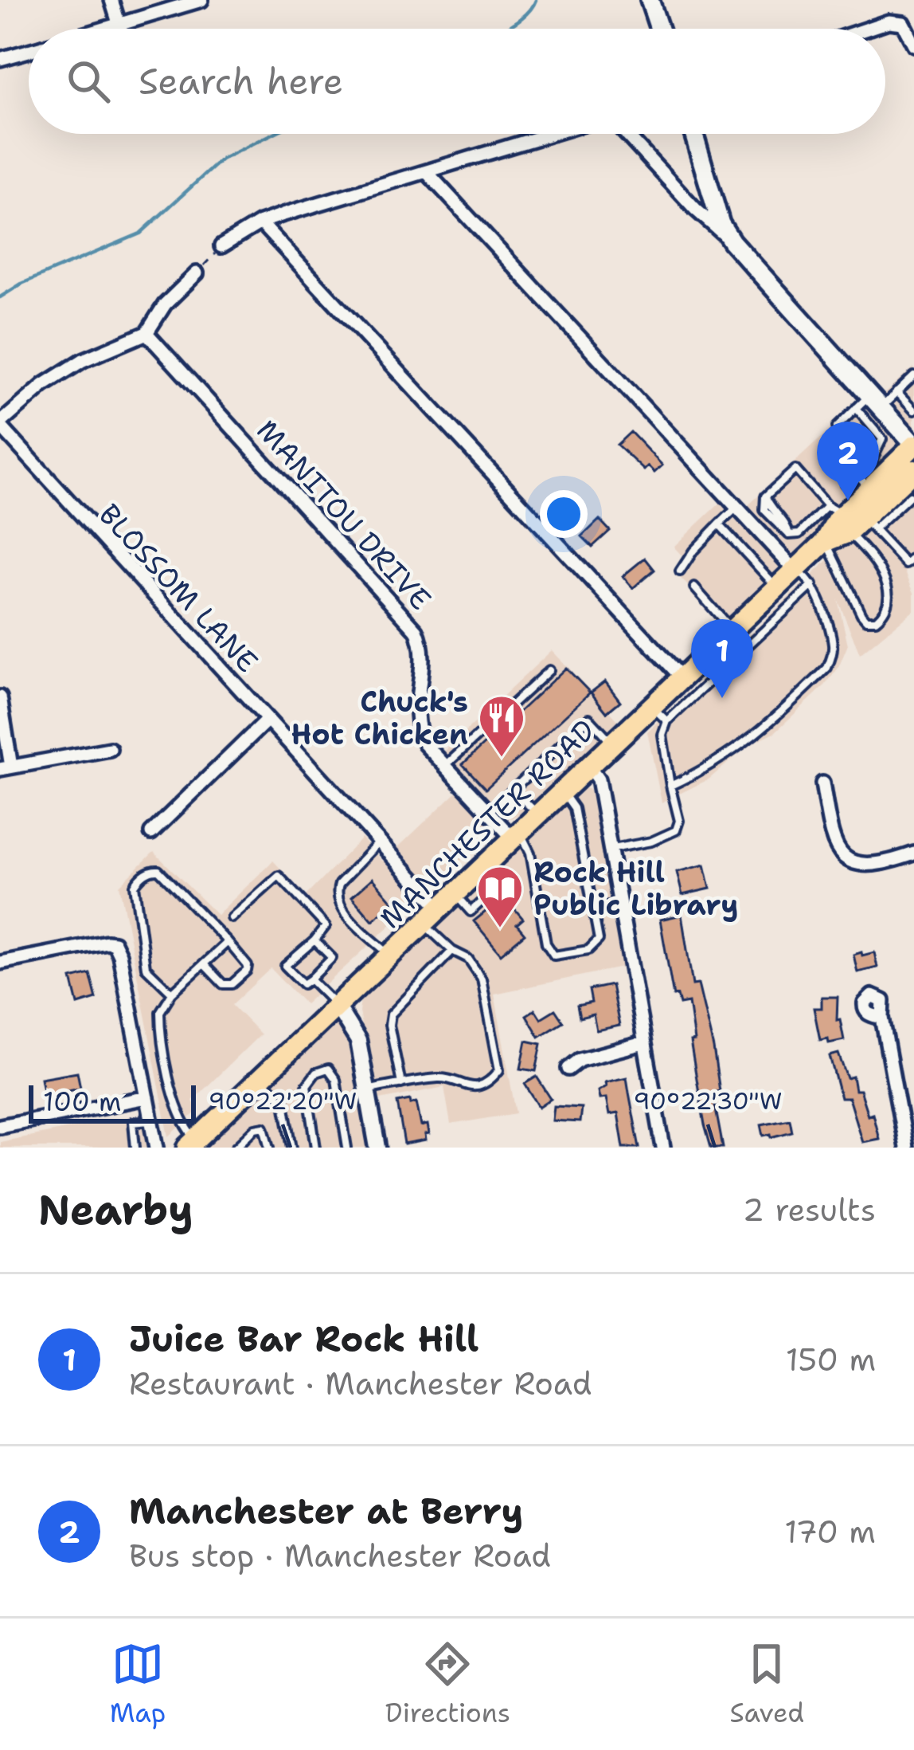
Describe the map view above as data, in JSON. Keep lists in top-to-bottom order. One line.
{"streets":{"main road":["MANCHESTER ROAD"],"street":["MANITOU DRIVE","BLOSSOM LANE"]},"crossings":[["MANITOU DRIVE","MANCHESTER ROAD"],["BLOSSOM LANE","MANCHESTER ROAD"]],"places":{"restaurant":["Chuck's Hot Chicken"],"library":["Rock Hill Public Library"]},"scale_bar":"100 m","page":{"search":"Search here","pins":["2","1"],"scale":"100 m","heading":["Nearby","2 results"],"list":[{"mark":"1","name":"Juice Bar Rock Hill","note":"Restaurant · Manchester Road","value":"150 m"},{"mark":"2","name":"Manchester at Berry","note":"Bus stop · Manchester Road","value":"170 m"}],"nav":["Map","Directions","Saved"]},"coordinates":["90°22'20\"W","90°22'30\"W"]}
